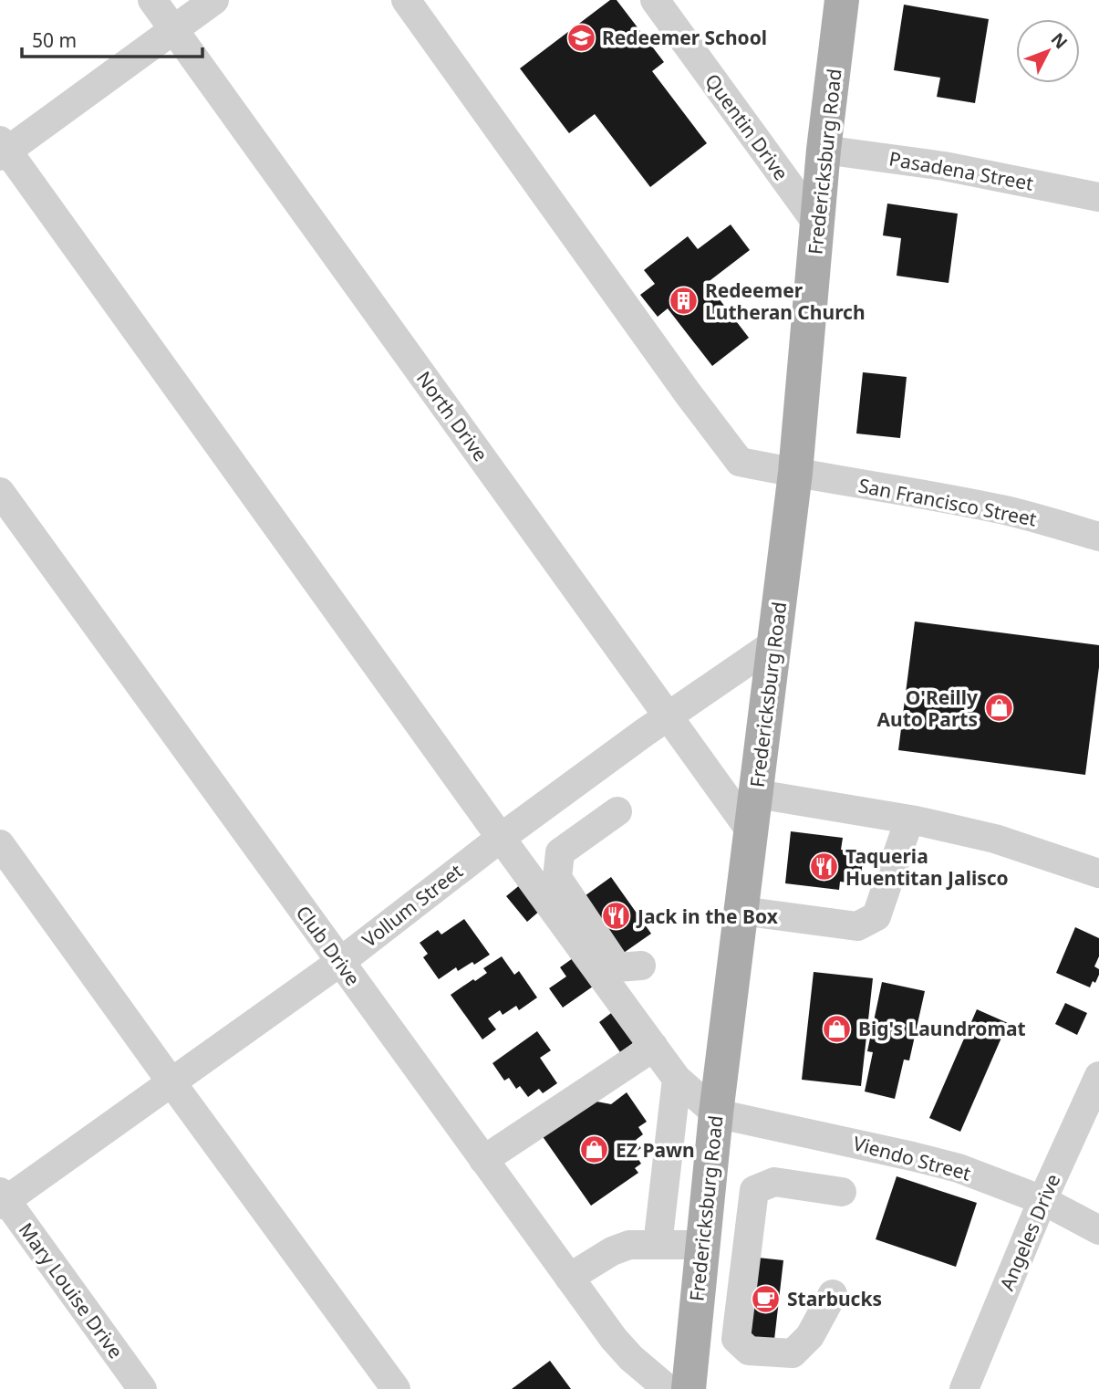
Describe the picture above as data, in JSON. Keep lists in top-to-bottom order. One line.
{"streets":{"main road":["Fredericksburg Road"],"street":["Quentin Drive","Pasadena Street","North Drive","San Francisco Street","Vollum Street","Club Drive","Viendo Street","Angeles Drive","Mary Louise Drive"]},"crossings":[["Quentin Drive","Fredericksburg Road"],["Fredericksburg Road","Pasadena Street"],["Fredericksburg Road","North Drive"],["Fredericksburg Road","San Francisco Street"],["Fredericksburg Road","Vollum Street"],["Fredericksburg Road","Viendo Street"],["North Drive","Vollum Street"],["Vollum Street","Club Drive"],["Vollum Street","Mary Louise Drive"],["Viendo Street","Angeles Drive"]],"places":{"school or university":["Redeemer School"],"building":["Redeemer Lutheran Church"],"shop":["O'Reilly Auto Parts","Big's Laundromat","EZ Pawn"],"restaurant":["Taqueria Huentitan Jalisco","Jack in the Box"],"cafe":["Starbucks"]},"scale_bar":"50 m","north":"top right"}
